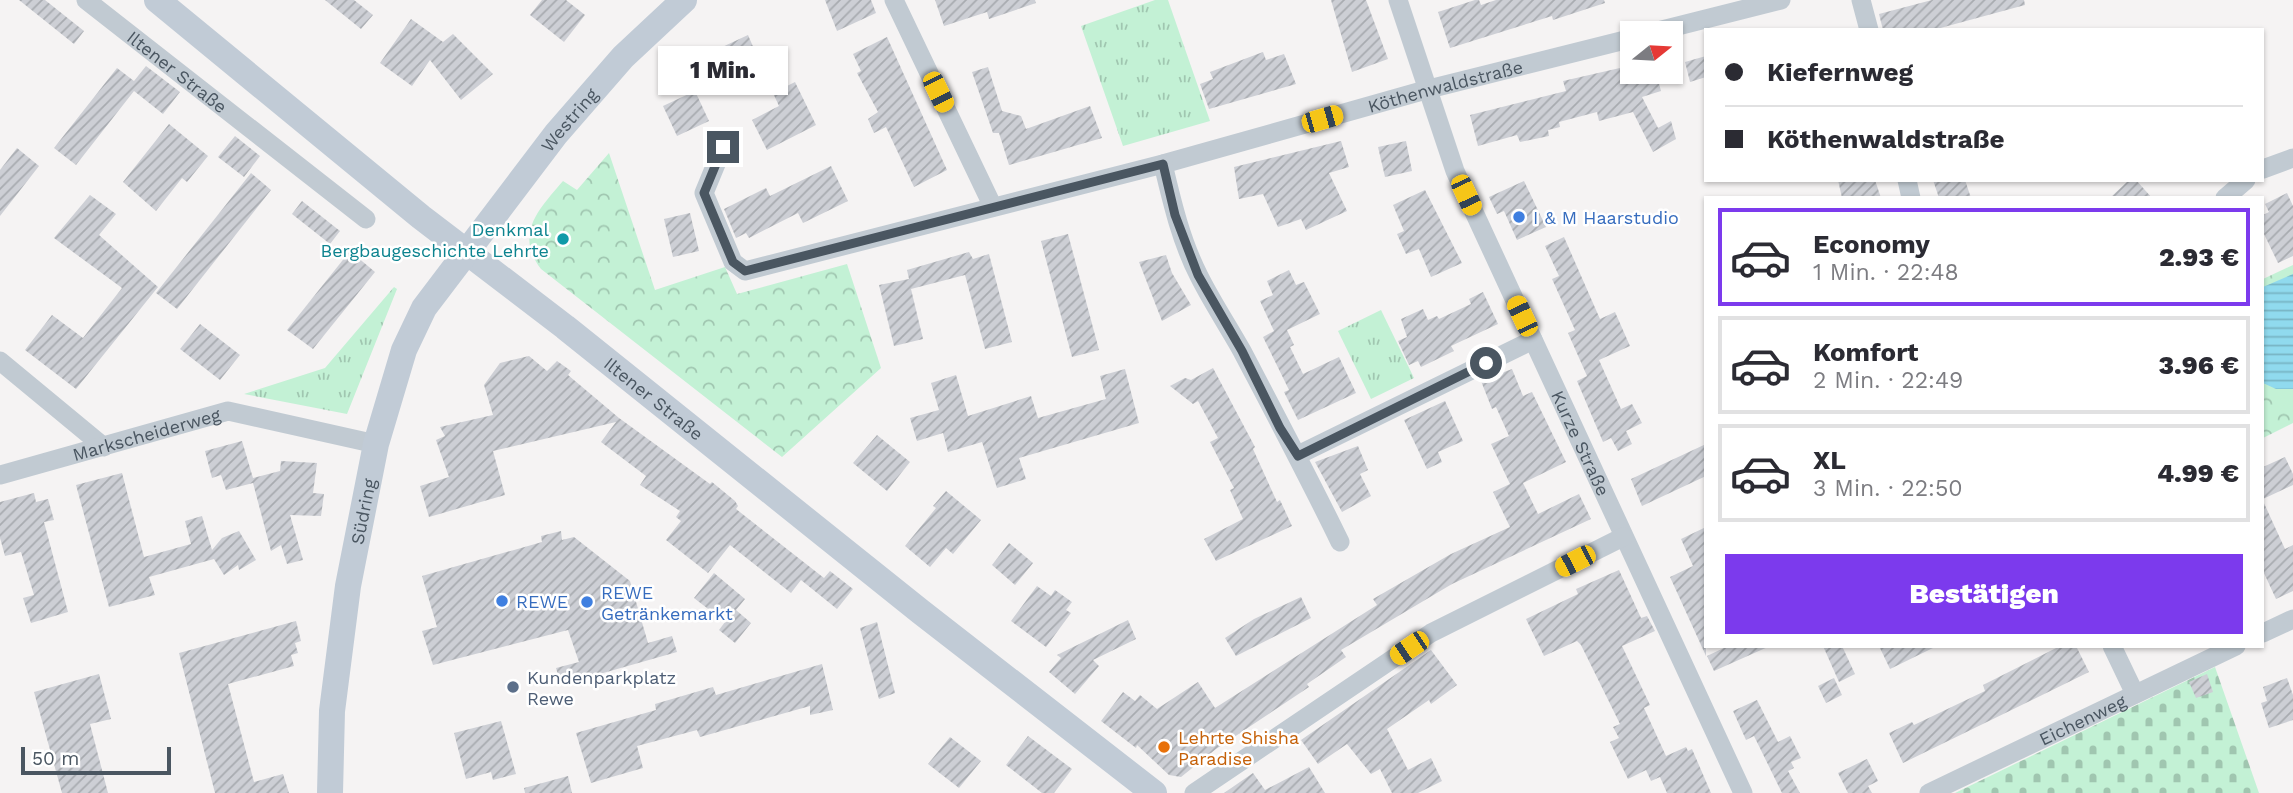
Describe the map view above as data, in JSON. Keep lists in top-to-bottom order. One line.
{"streets":{"street":["Iltener Straße","Köthenwaldstraße","Westring","Markscheiderweg","Kurze Straße","Südring","Eichenweg"]},"crossings":[["Iltener Straße","Westring"],["Iltener Straße","Südring"],["Köthenwaldstraße","Kurze Straße"],["Westring","Südring"],["Markscheiderweg","Südring"]],"places":["I & M Haarstudio","Denkmal Bergbaugeschichte Lehrte","REWE","REWE Getränkemarkt","Kundenparkplatz Rewe","Lehrte Shisha Paradise"],"scale_bar":"50 m","north":"right","page":{"banner":["Kiefernweg","Köthenwaldstraße"],"bubble":"1 Min.","list":[{"name":"Economy","note":"1 Min. · 22:48","value":"2.93 €"},{"name":"Komfort","note":"2 Min. · 22:49","value":"3.96 €"},{"name":"XL","note":"3 Min. · 22:50","value":"4.99 €"}],"buttons":"Bestätigen","scale":"50 m"}}
